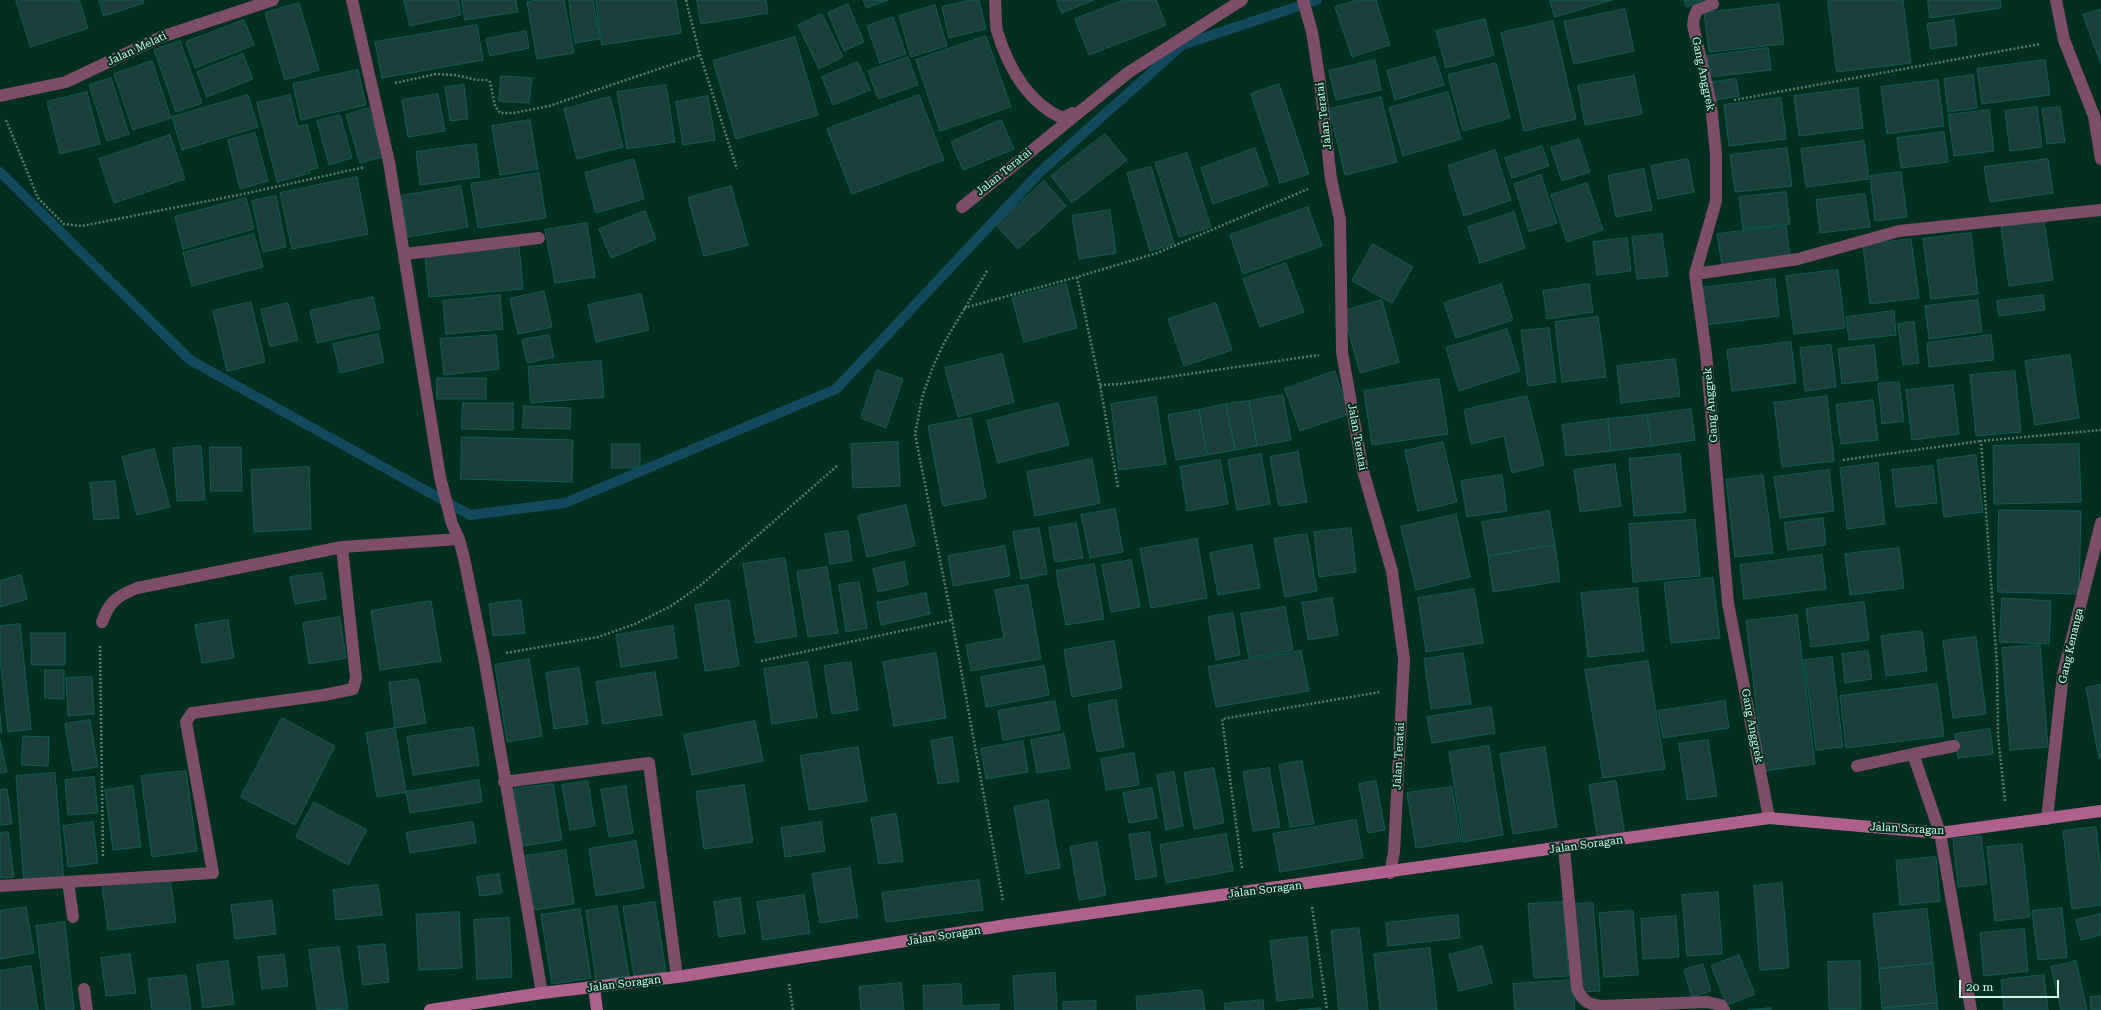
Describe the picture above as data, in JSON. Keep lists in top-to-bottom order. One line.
{"streets":{"street":["Jalan Melati","Gang Anggrek","Jalan Teratai","Gang Kenanga","Jalan Soragan"]},"crossings":[["Gang Anggrek","Jalan Soragan"],["Jalan Teratai","Jalan Soragan"],["Gang Kenanga","Jalan Soragan"]],"scale_bar":"20 m"}
